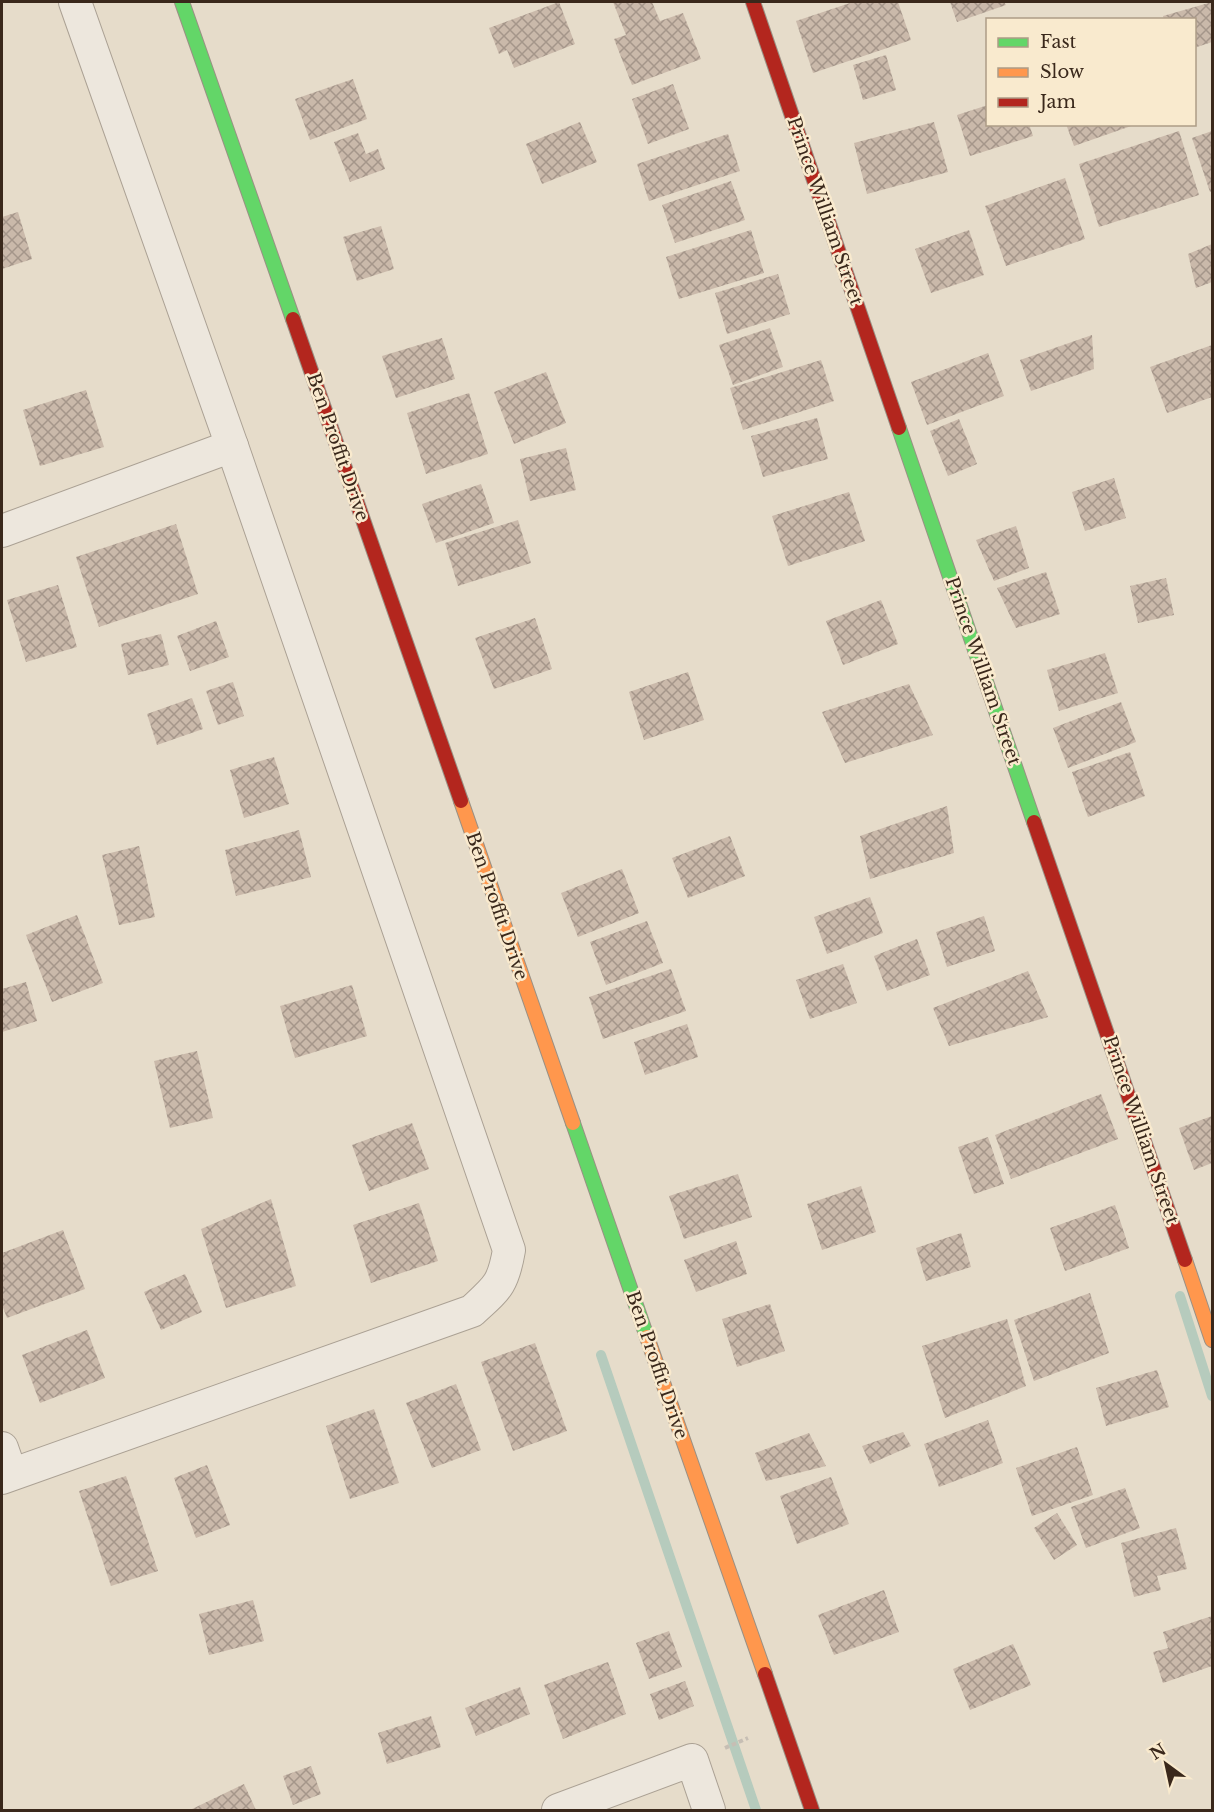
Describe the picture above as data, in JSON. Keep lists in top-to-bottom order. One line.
{"streets":{"street":["Prince William Street","Ben Proffit Drive"]},"legend":["Fast","Slow","Jam"],"north":"top left"}
